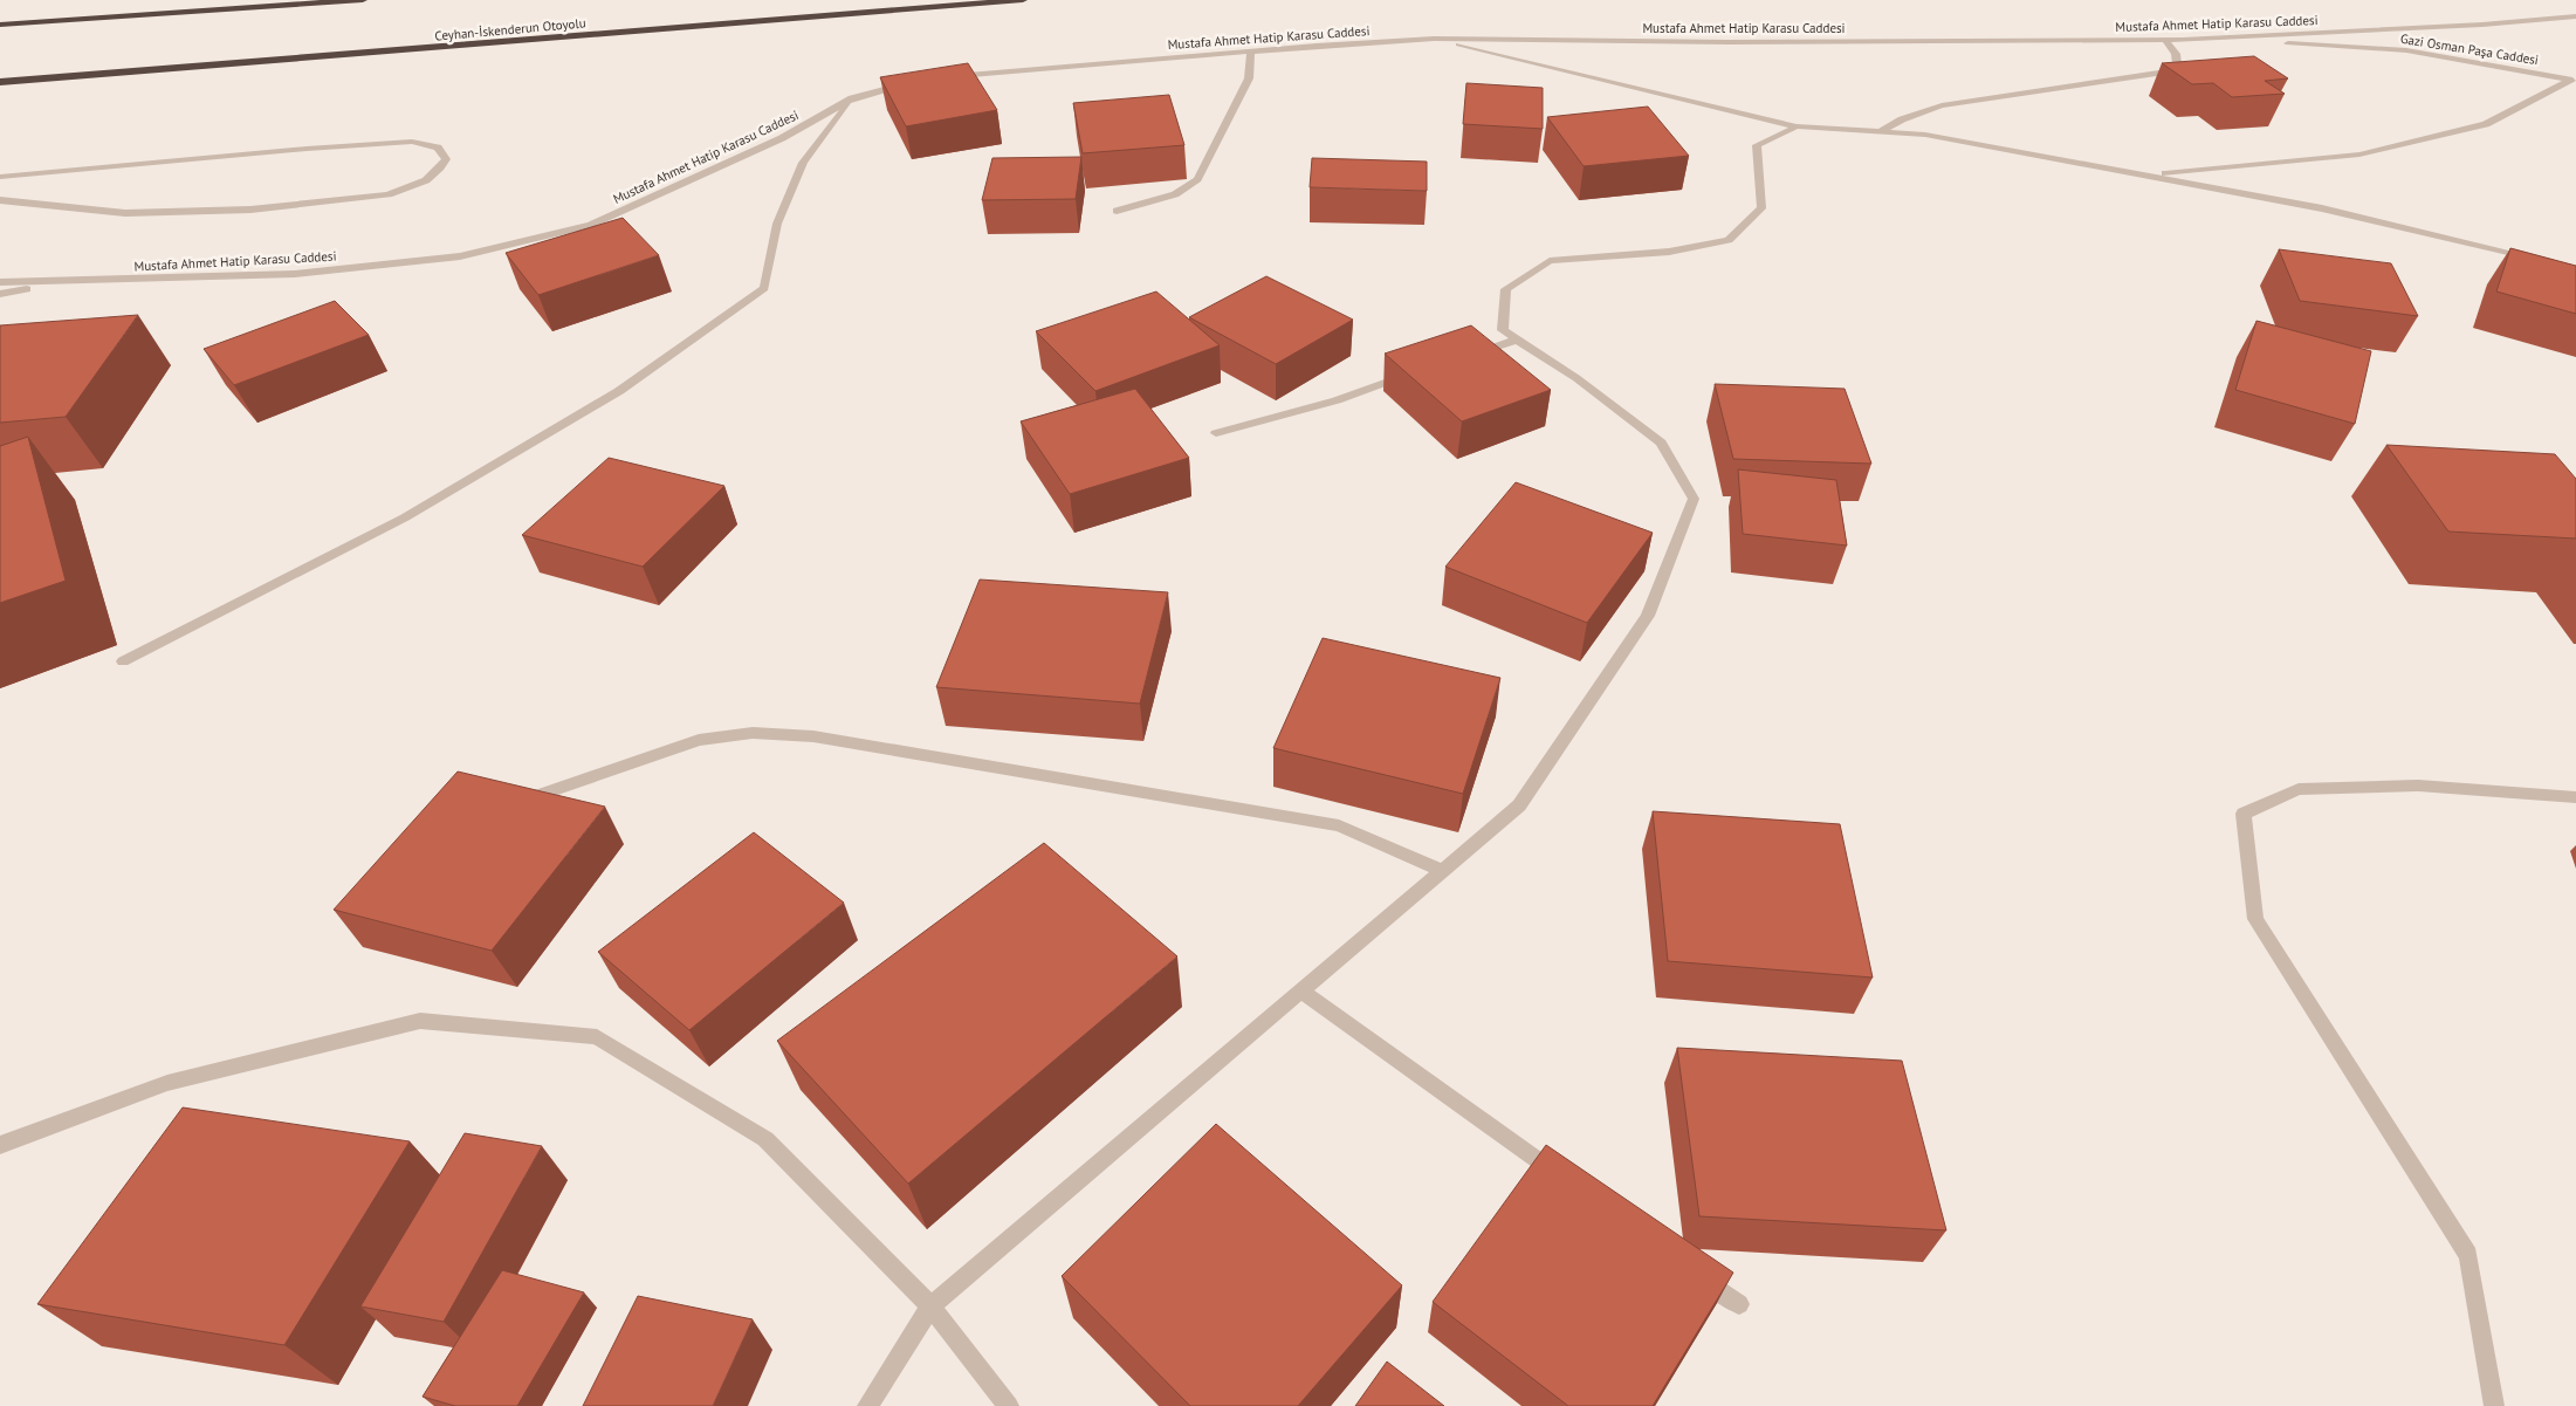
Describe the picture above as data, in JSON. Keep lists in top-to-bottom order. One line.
{"streets":{"highway":["Ceyhan-İskenderun Otoyolu"],"street":["Mustafa Ahmet Hatip Karasu Caddesi","Gazi Osman Paşa Caddesi"]},"crossings":[["Mustafa Ahmet Hatip Karasu Caddesi","Gazi Osman Paşa Caddesi"]]}
